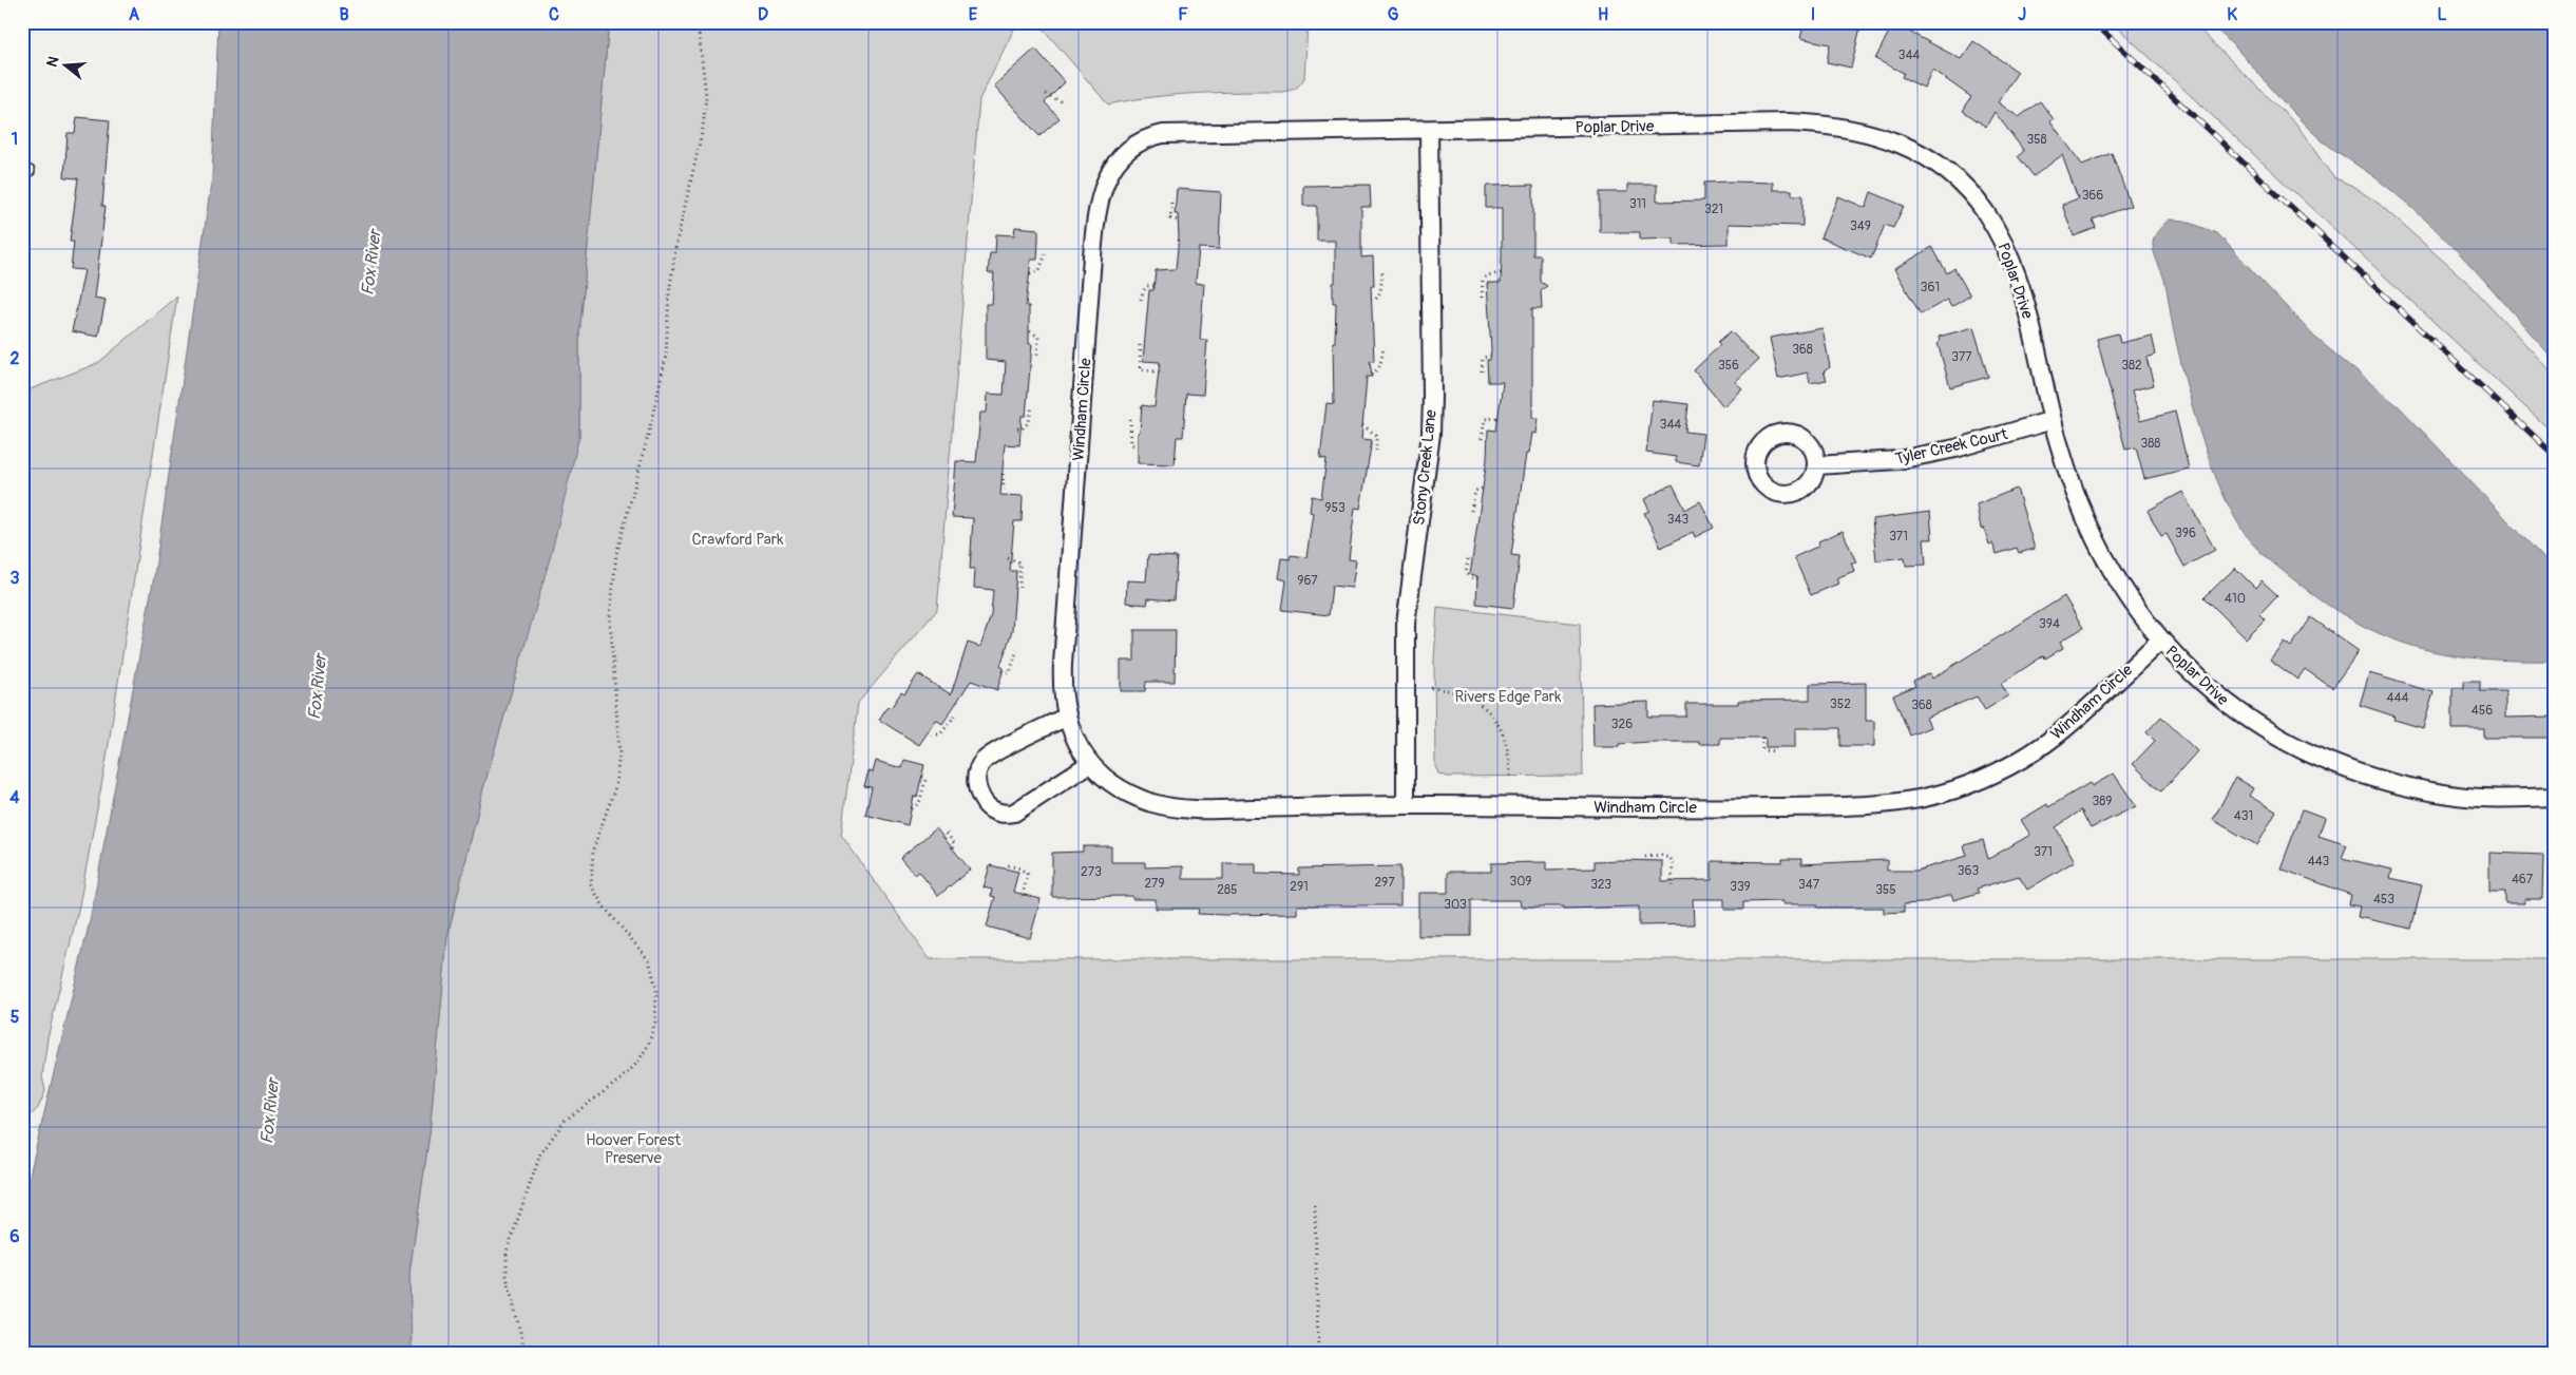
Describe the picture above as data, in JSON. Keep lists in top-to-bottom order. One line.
{"streets":{"street":["Poplar Drive","Windham Circle","Tyler Creek Court","Stony Creek Lane"]},"crossings":[["Poplar Drive","Windham Circle"],["Poplar Drive","Tyler Creek Court"],["Poplar Drive","Stony Creek Lane"],["Windham Circle","Stony Creek Lane"]],"water":["Fox River"],"parks":["Crawford Park","Rivers Edge Park","Hoover Forest Preserve"],"house_numbers":["344","358","366","311","321","349","361","368","377","356","382","344","388","953","343","396","371","967","410","394","444","352","368","456","326","389","431","371","443","363","273","467","309","297","279","323","347","291","339","285","355","453","303"],"north":"left","grid":{"columns":["A","B","C","D","E","F","G","H","I","J","K","L"],"rows":["1","2","3","4","5","6"]}}
